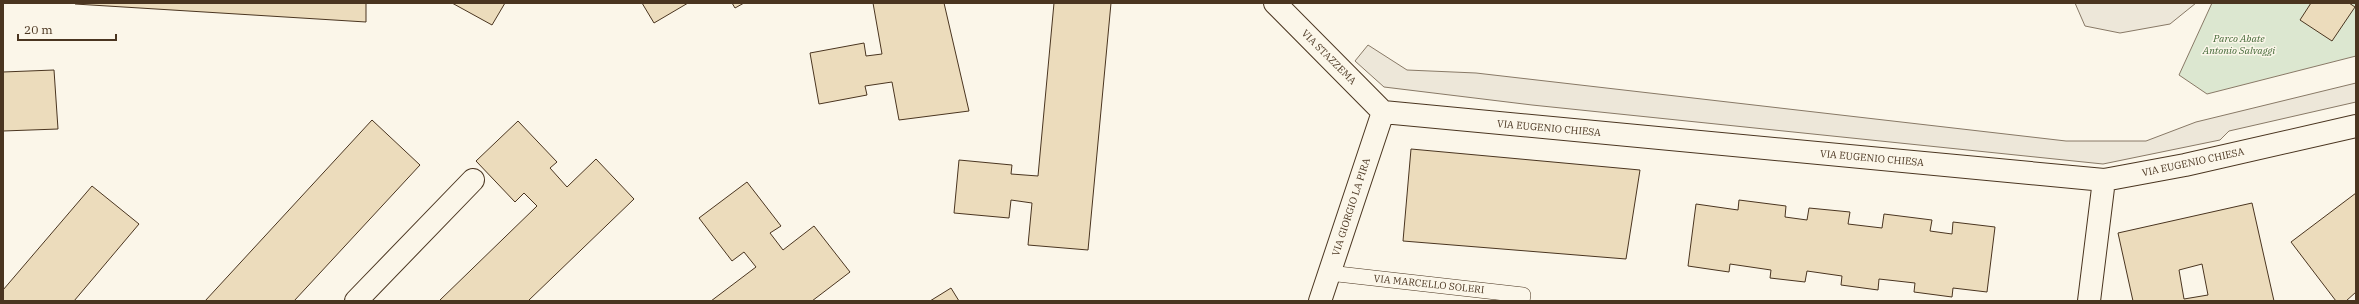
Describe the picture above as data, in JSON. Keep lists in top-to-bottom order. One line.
{"streets":{"street":["VIA STAZZEMA","VIA EUGENIO CHIESA","VIA GIORGIO LA PIRA"],"lane":["VIA MARCELLO SOLERI"]},"crossings":[["VIA STAZZEMA","VIA EUGENIO CHIESA"],["VIA STAZZEMA","VIA GIORGIO LA PIRA"],["VIA EUGENIO CHIESA","VIA GIORGIO LA PIRA"],["VIA GIORGIO LA PIRA","VIA MARCELLO SOLERI"]],"parks":["Parco Abate Antonio Salvaggi"],"scale_bar":"20 m"}
